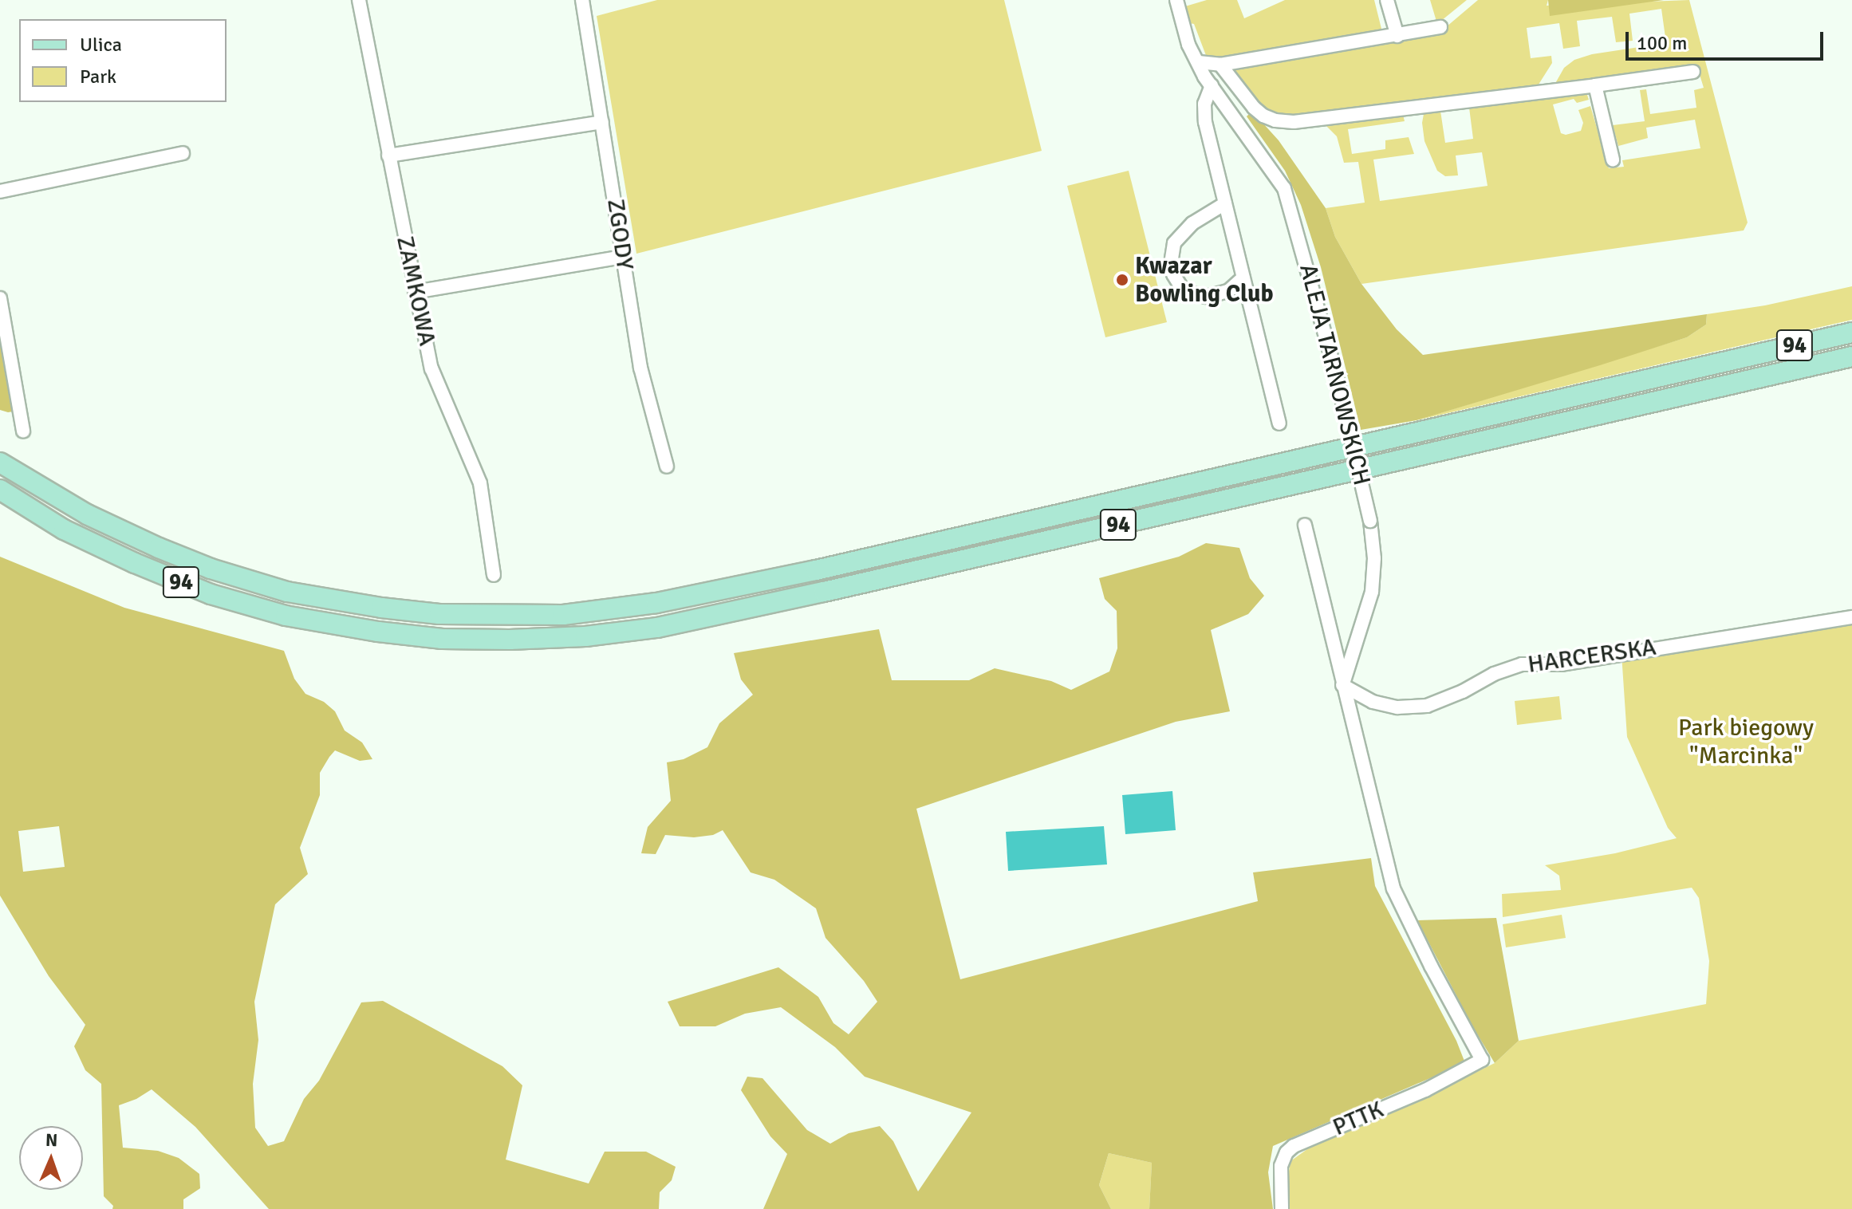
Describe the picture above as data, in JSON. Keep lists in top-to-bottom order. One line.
{"streets":{"main road":["94"],"street":["ZGODY","ZAMKOWA","ALEJA TARNOWSKICH","HARCERSKA","PTTK"]},"crossings":[["ALEJA TARNOWSKICH","HARCERSKA"],["ALEJA TARNOWSKICH","PTTK"],["HARCERSKA","PTTK"]],"parks":["Park biegowy \"Marcinka\""],"places":["Kwazar Bowling Club"],"legend":["Ulica","Park"],"scale_bar":"100 m","north":"top"}
